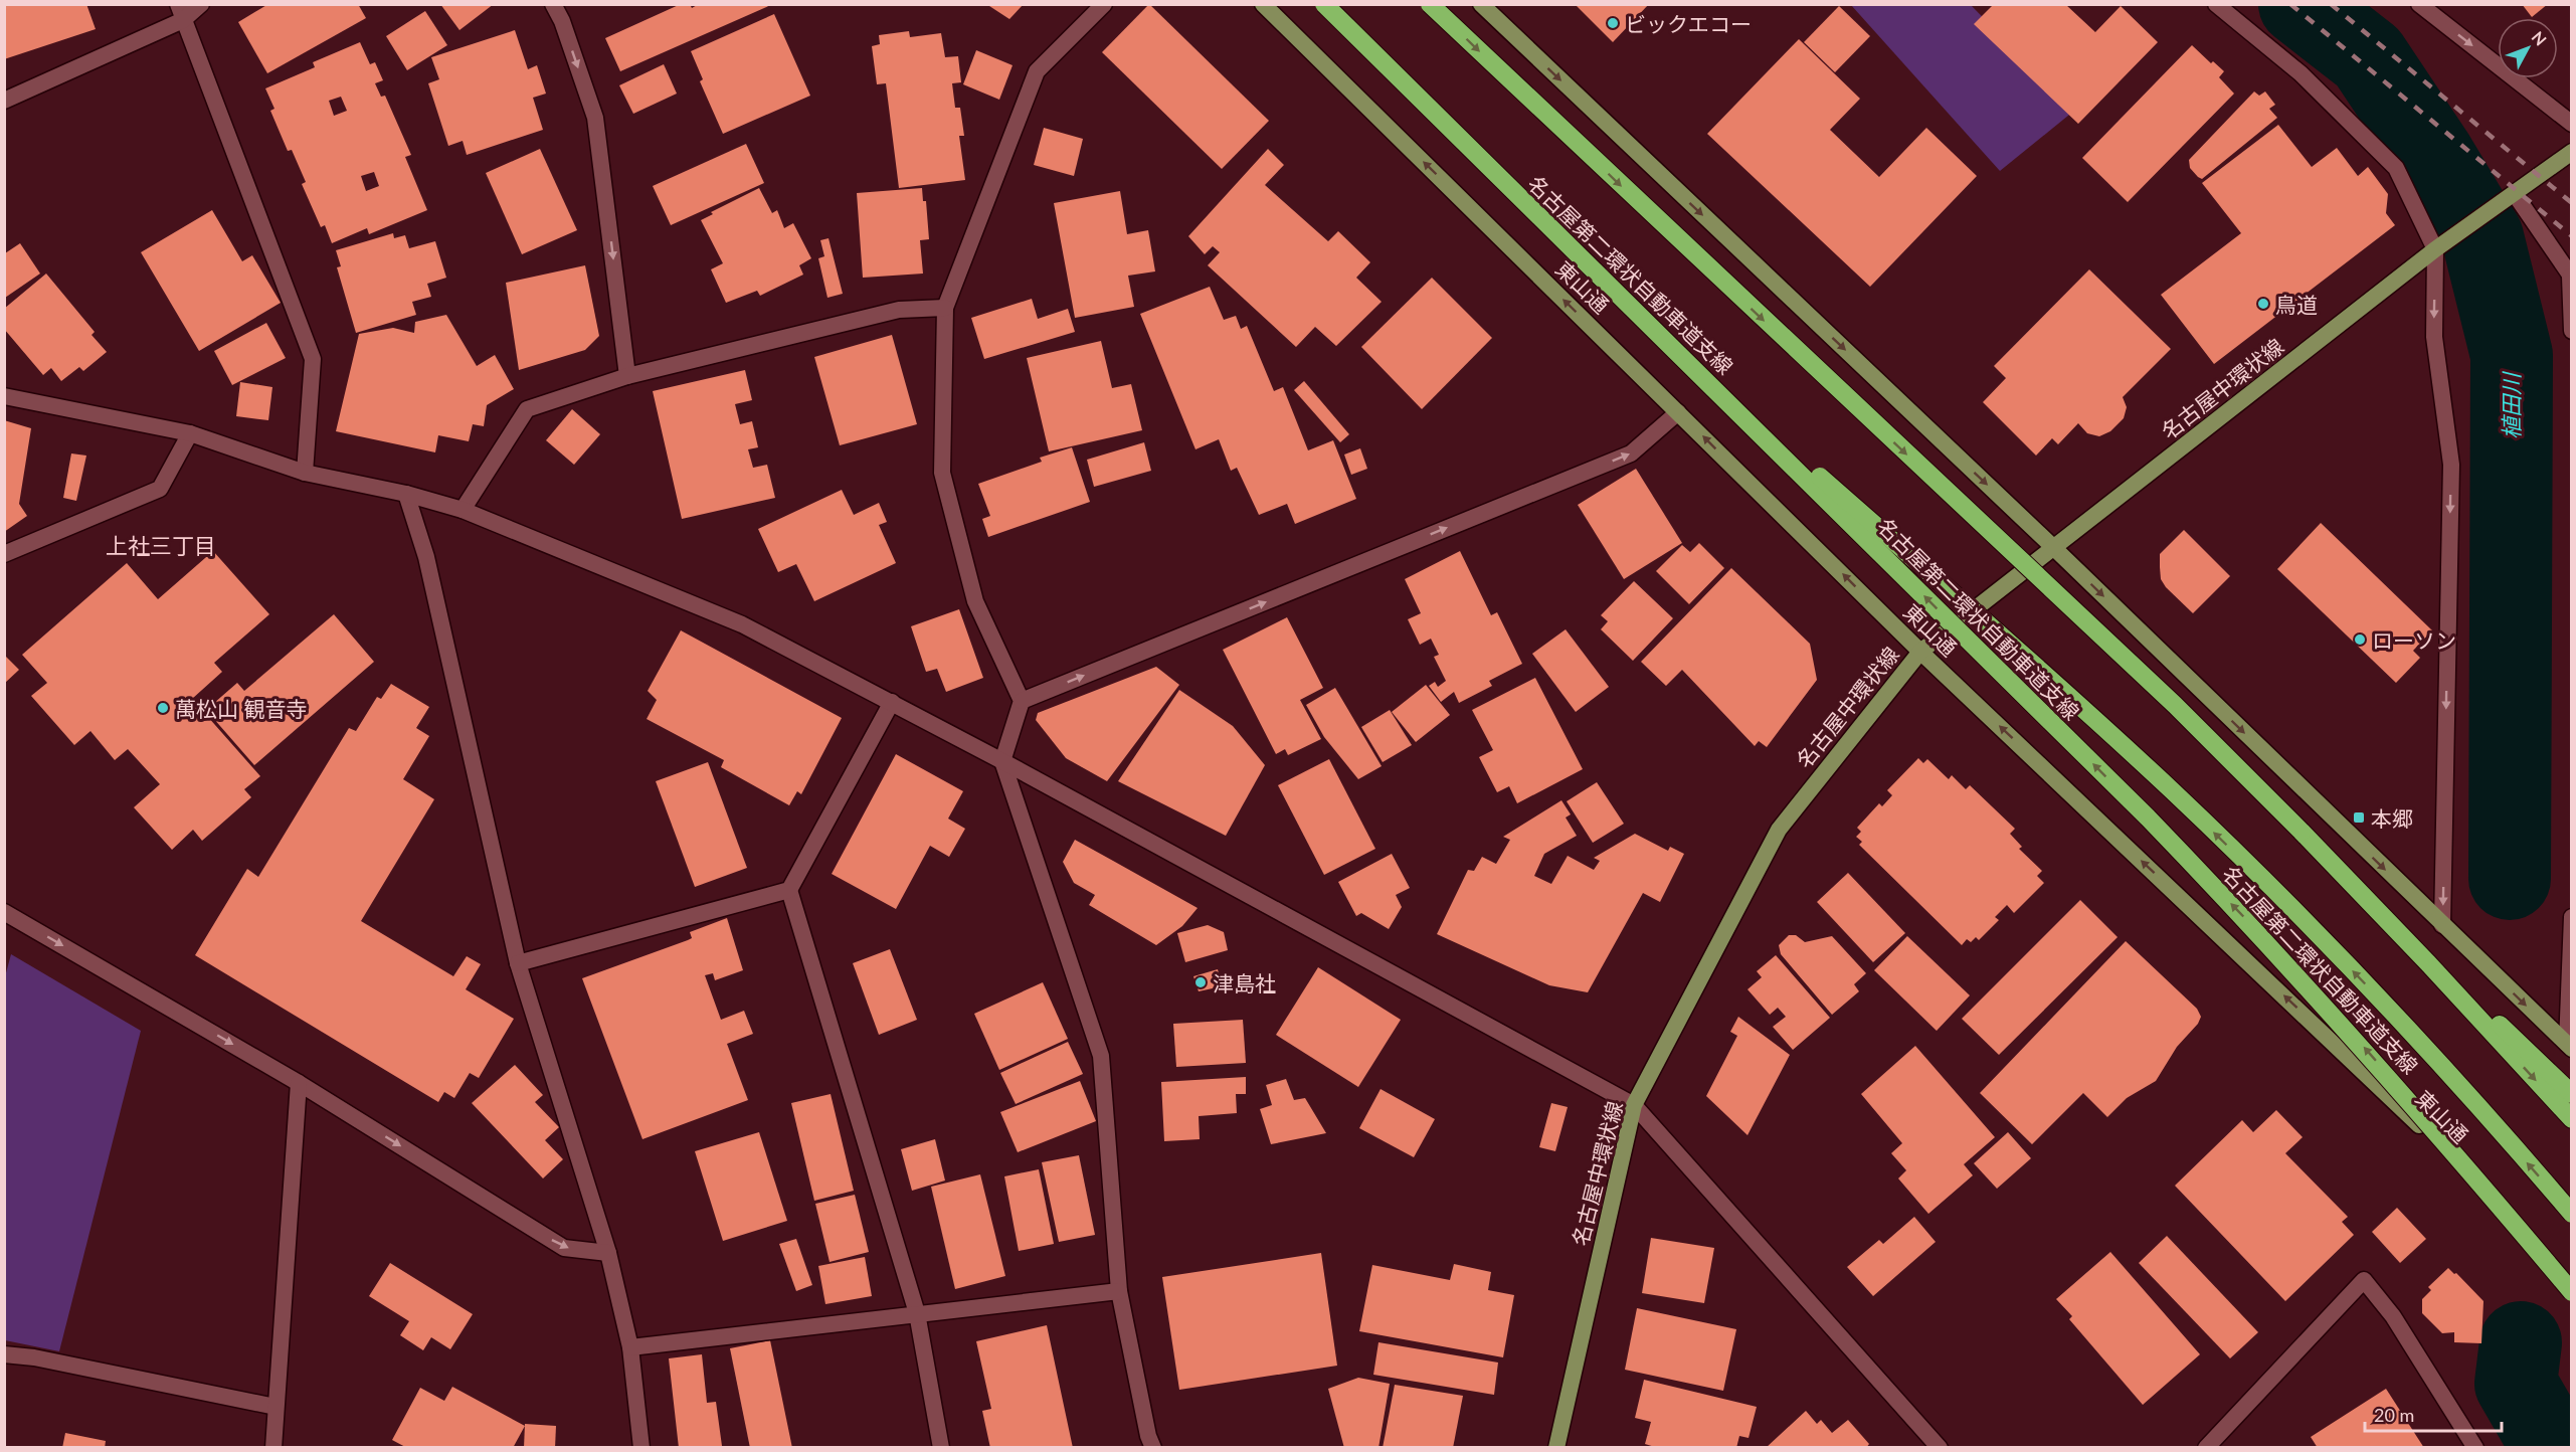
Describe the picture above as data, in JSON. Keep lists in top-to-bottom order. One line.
{"streets":{"highway":["名古屋第二環状自動車道支線"],"main road":["東山通","名古屋中環状線"]},"crossings":[["東山通","名古屋中環状線"]],"one_way":["東山通"],"districts":["上社三丁目"],"water":["植田川"],"places":{"other":["ビックエコー","鳥道","ローソン","萬松山 観音寺","津島社"],"transit":["本郷"]},"scale_bar":"20 m","north":"top right"}
